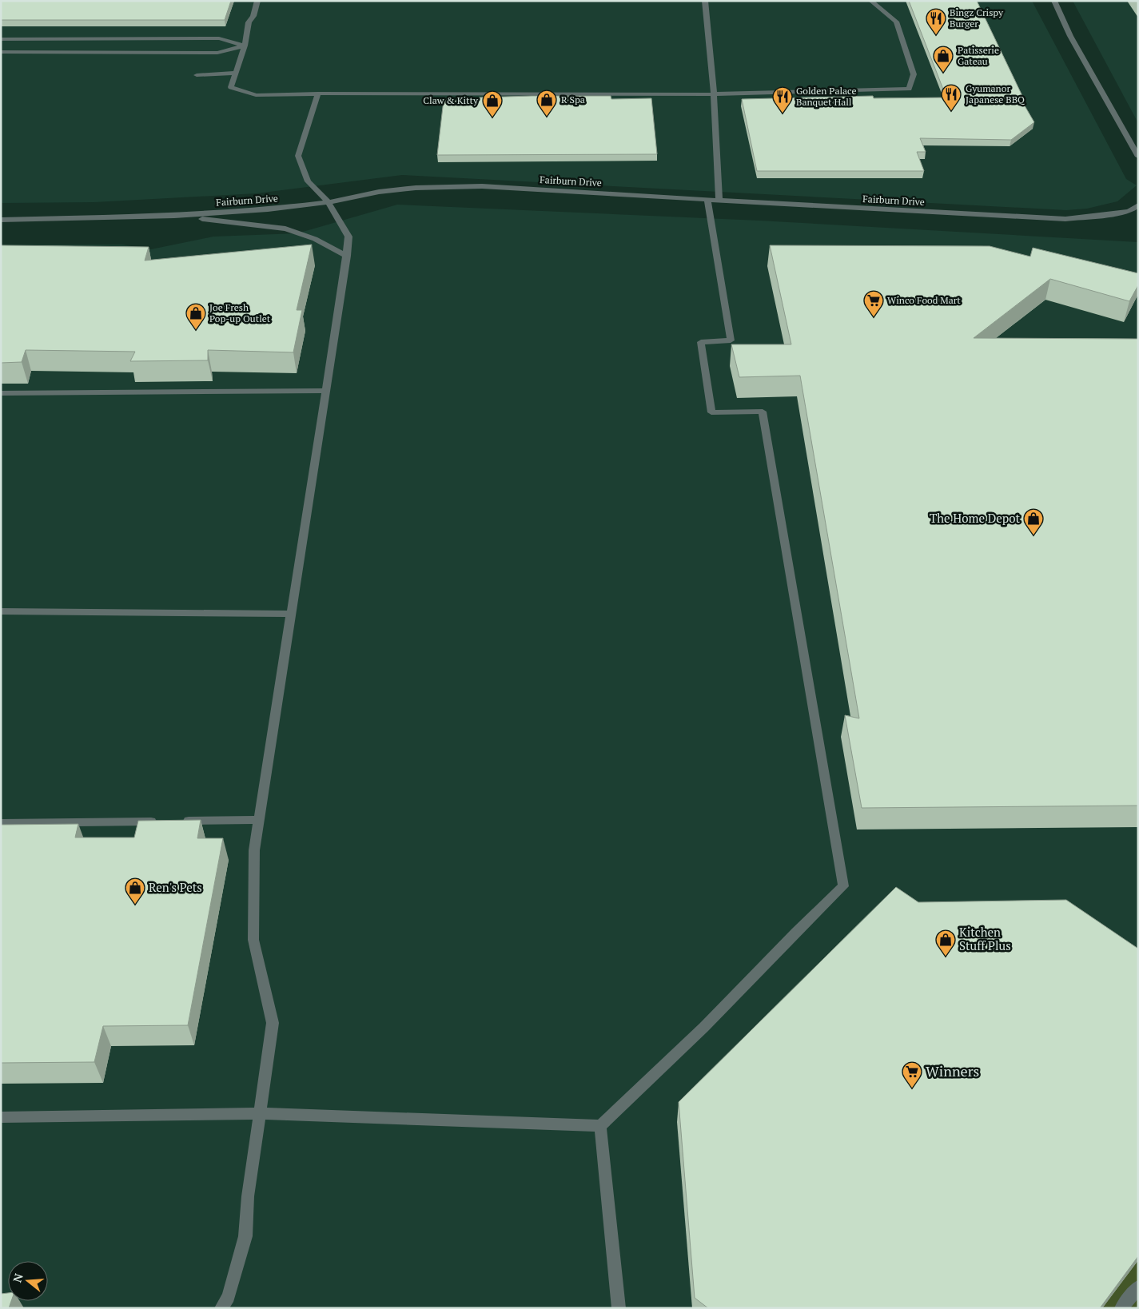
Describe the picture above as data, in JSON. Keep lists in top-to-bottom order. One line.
{"streets":{"street":["Fairburn Drive"]},"places":{"restaurant":["Bingz Crispy Burger","Gyumanor Japanese BBQ","Golden Palace Banquet Hall"],"shop":["Patisserie Gateau","R Spa","Claw & Kitty","Joe Fresh Pop-up Outlet","The Home Depot","Ren's Pets","Kitchen Stuff Plus"],"supermarket":["Winco Food Mart","Winners"]},"north":"left"}
